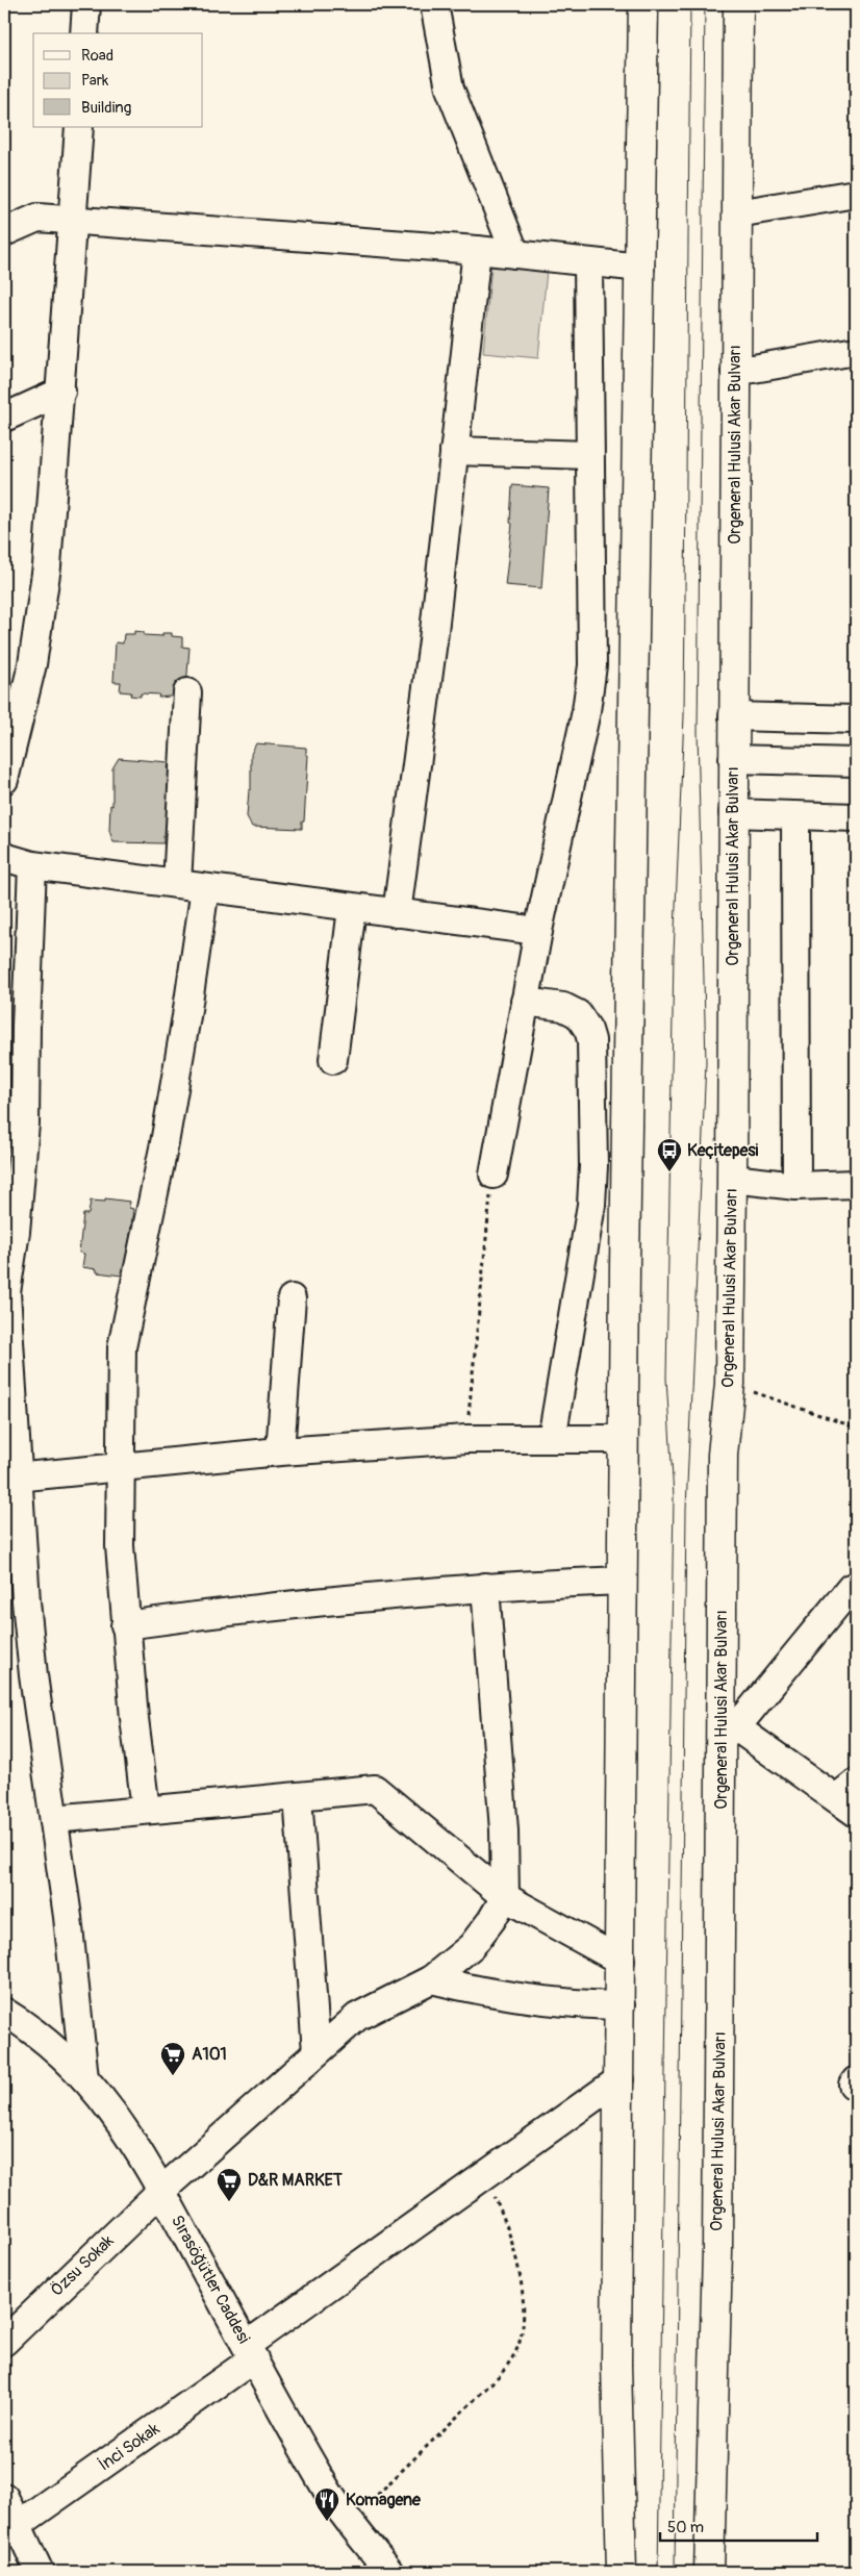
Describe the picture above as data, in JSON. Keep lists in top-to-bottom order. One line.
{"streets":{"main road":["Orgeneral Hulusi Akar Bulvarı"],"street":["Özsu Sokak","Sırasöğütler Caddesi","İnci Sokak"]},"crossings":[["Özsu Sokak","Sırasöğütler Caddesi"],["Sırasöğütler Caddesi","İnci Sokak"]],"places":{"bus stop":["Keçitepesi"],"supermarket":["A101","D&R MARKET"],"restaurant":["Komagene"]},"legend":["Road","Park","Building"],"scale_bar":"50 m"}
